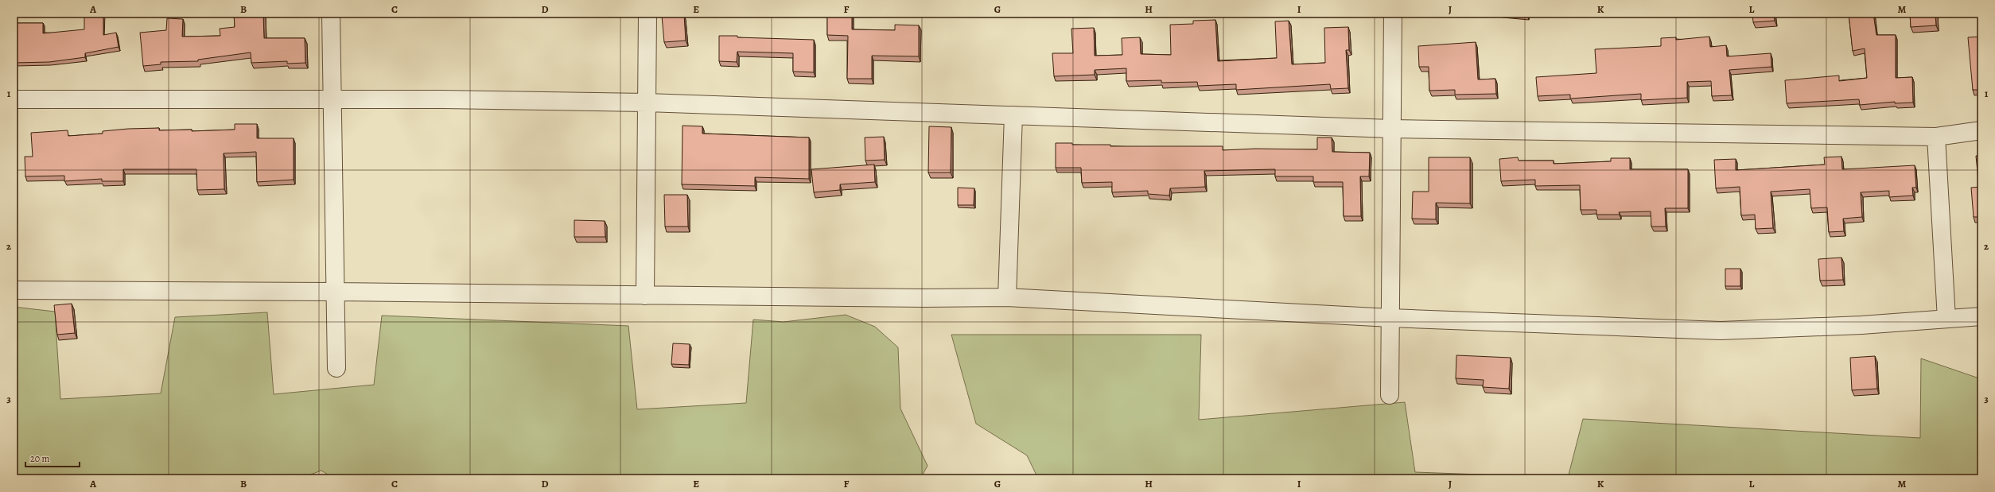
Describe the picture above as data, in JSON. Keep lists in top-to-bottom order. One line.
{"scale_bar":"20 m","grid":{"columns":["A","B","C","D","E","F","G","H","I","J","K","L","M"],"rows":["1","2","3"]}}
